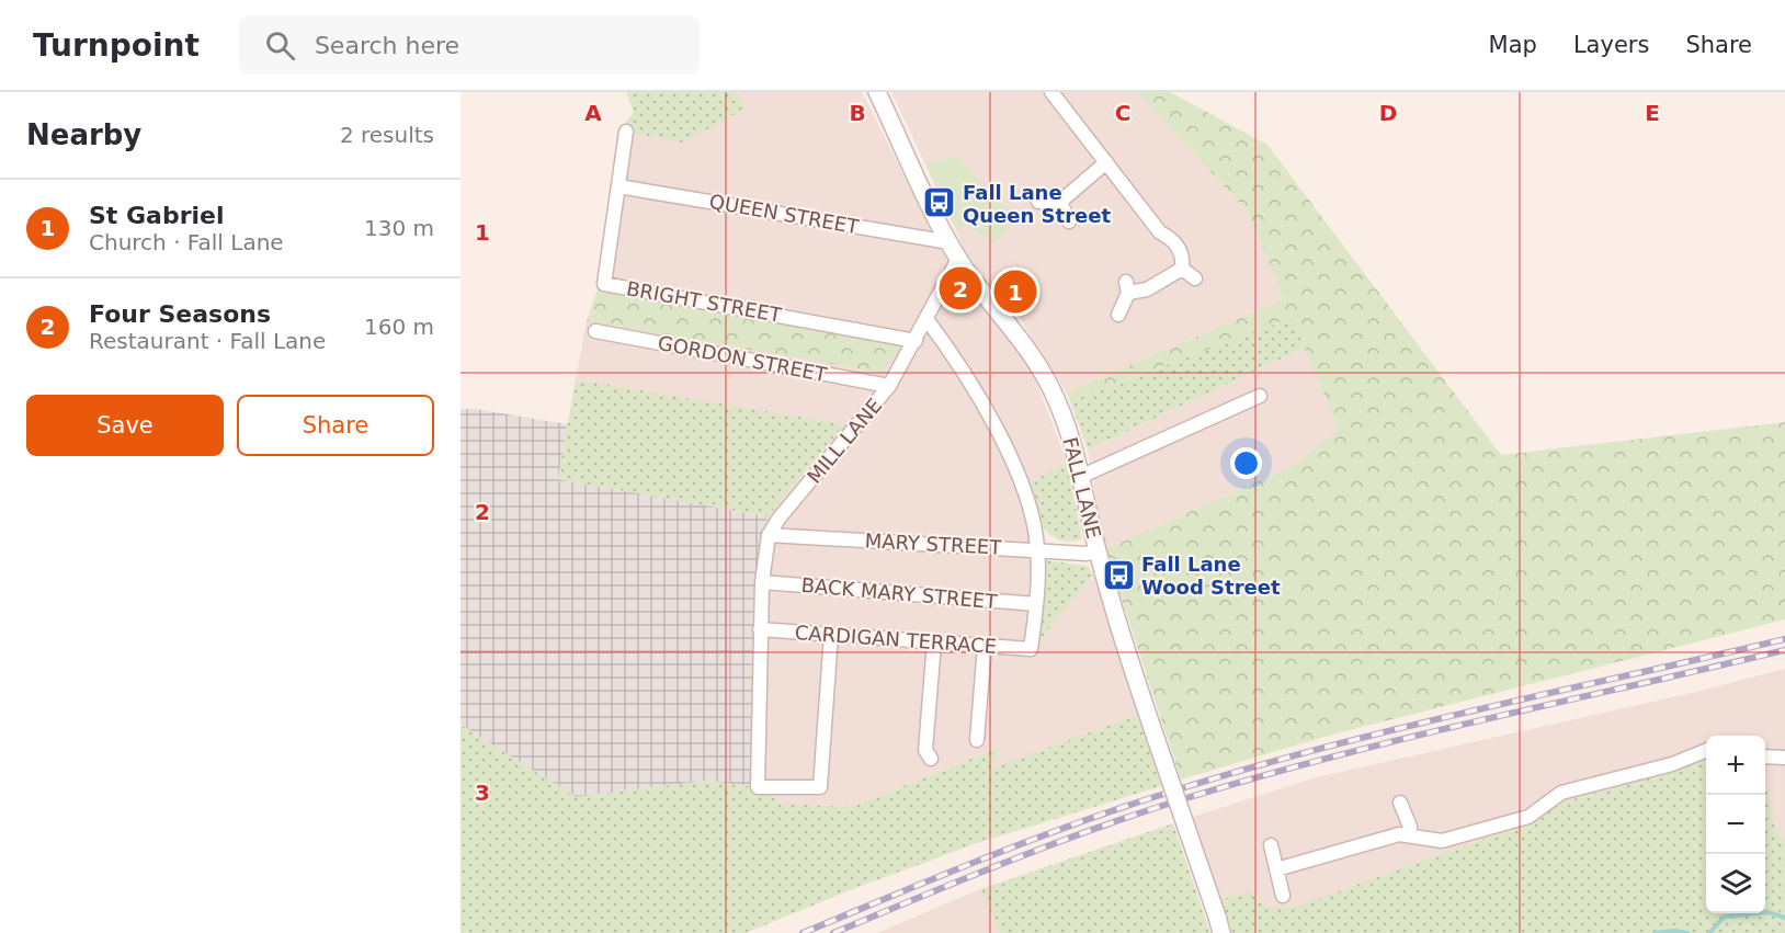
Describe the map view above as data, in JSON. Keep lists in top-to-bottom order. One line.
{"streets":{"street":["QUEEN STREET","BRIGHT STREET","GORDON STREET","MILL LANE","FALL LANE","MARY STREET","BACK MARY STREET","CARDIGAN TERRACE"]},"crossings":[["QUEEN STREET","BRIGHT STREET"],["QUEEN STREET","FALL LANE"],["BRIGHT STREET","MILL LANE"],["GORDON STREET","MILL LANE"],["MILL LANE","FALL LANE"],["MILL LANE","MARY STREET"],["MILL LANE","BACK MARY STREET"],["MILL LANE","CARDIGAN TERRACE"],["FALL LANE","MARY STREET"],["BACK MARY STREET","CARDIGAN TERRACE"]],"places":{"bus stop":["Fall Lane Queen Street","Fall Lane Wood Street"]},"page":{"header":"Turnpoint","search":"Search here","nav":["Map","Layers","Share"],"heading":["Nearby","2 results"],"list":[{"mark":"1","name":"St Gabriel","note":"Church · Fall Lane","value":"130 m"},{"mark":"2","name":"Four Seasons","note":"Restaurant · Fall Lane","value":"160 m"}],"pins":["2","1"],"buttons":["Save","Share"],"map_buttons":["+","−"]},"grid":{"columns":["A","B","C","D","E"],"rows":["1","2","3"]}}
